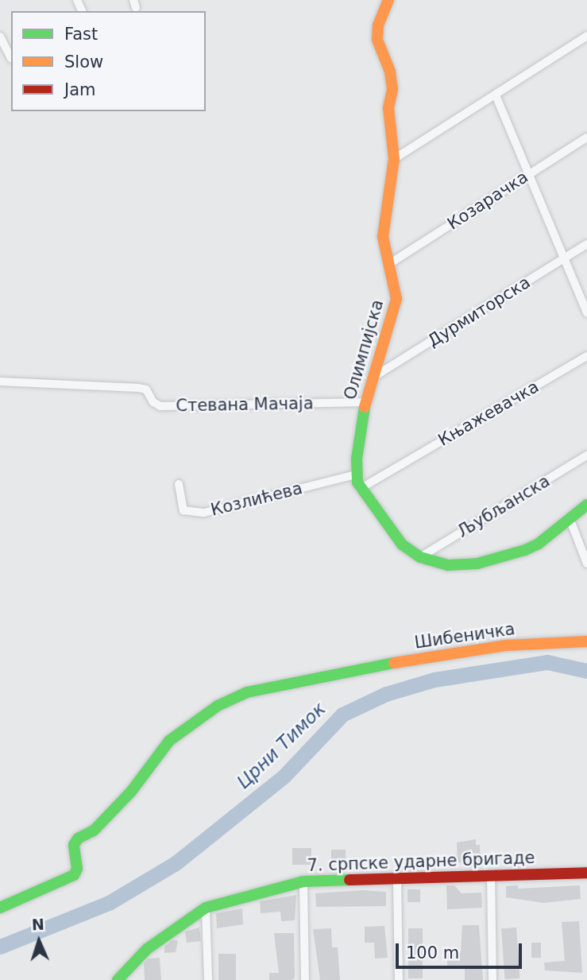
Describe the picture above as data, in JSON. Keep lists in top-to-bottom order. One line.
{"streets":{"street":["Козарачка","Дурмиторска","Олимпијска","Стевана Мачаја","Књажевачка","Козлићева","Љубљанска","Шибеничка","7. српске ударне бригаде"]},"crossings":[["Козарачка","Олимпијска"],["Дурмиторска","Олимпијска"],["Олимпијска","Стевана Мачаја"],["Олимпијска","Књажевачка"],["Олимпијска","Козлићева"],["Олимпијска","Љубљанска"]],"water":["Црни Тимок"],"legend":["Fast","Slow","Jam"],"scale_bar":"100 m","north":"top"}
